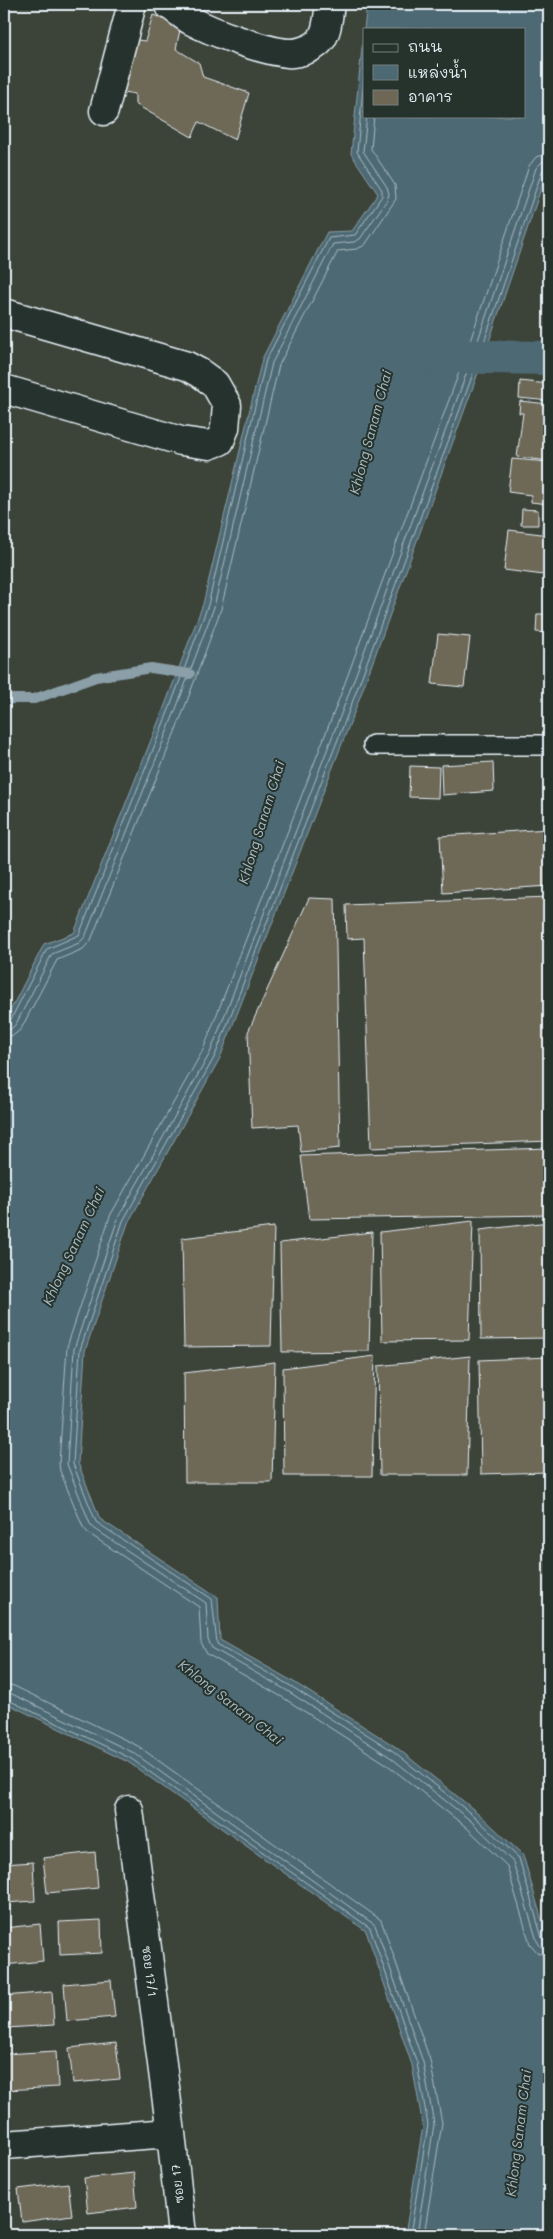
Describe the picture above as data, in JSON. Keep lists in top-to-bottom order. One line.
{"streets":{"street":["ซอย 17/1","ซอย 17"]},"crossings":[["ซอย 17/1","ซอย 17"]],"water":["Khlong Sanam Chai"],"legend":["ถนน","แหล่งน้ำ","อาคาร"]}
